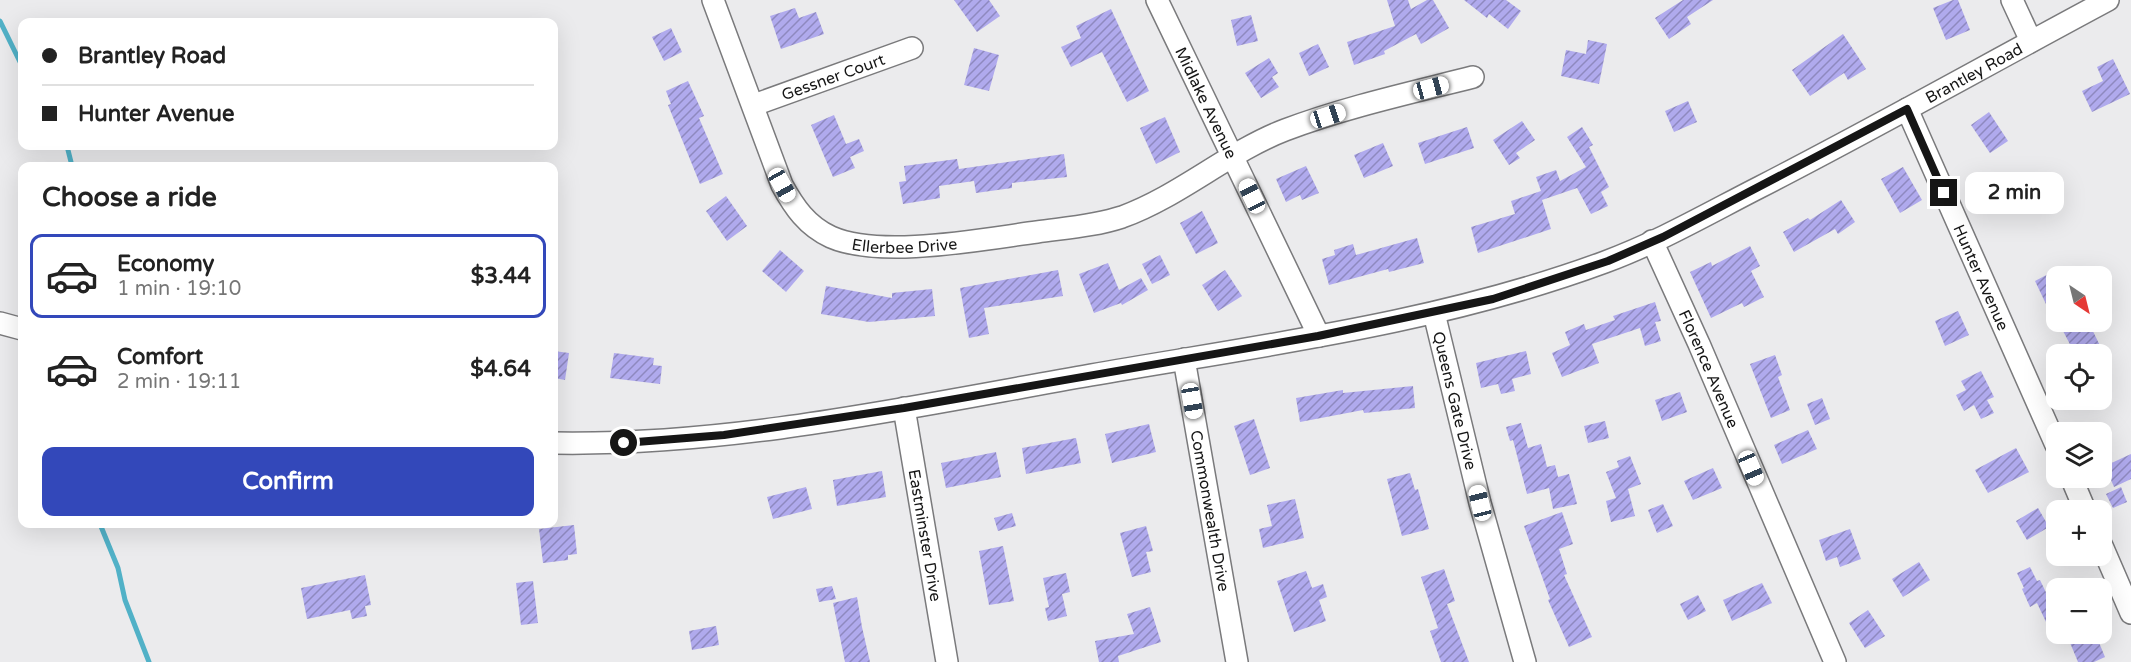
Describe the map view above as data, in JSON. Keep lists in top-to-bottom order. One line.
{"streets":{"street":["Brantley Road","Gessner Court","Midlake Avenue","Ellerbee Drive","Hunter Avenue","Florence Avenue","Queens Gate Drive","Commonwealth Drive","Eastminster Drive"]},"crossings":[["Brantley Road","Midlake Avenue"],["Brantley Road","Hunter Avenue"],["Brantley Road","Florence Avenue"],["Brantley Road","Queens Gate Drive"],["Brantley Road","Commonwealth Drive"],["Brantley Road","Eastminster Drive"],["Gessner Court","Ellerbee Drive"],["Midlake Avenue","Ellerbee Drive"]],"north":"bottom right","page":{"banner":["Brantley Road","Hunter Avenue"],"heading":"Choose a ride","bubble":"2 min","list":[{"name":"Economy","note":"1 min · 19:10","value":"$3.44"},{"name":"Comfort","note":"2 min · 19:11","value":"$4.64"}],"map_buttons":["+","−"],"buttons":"Confirm"}}
